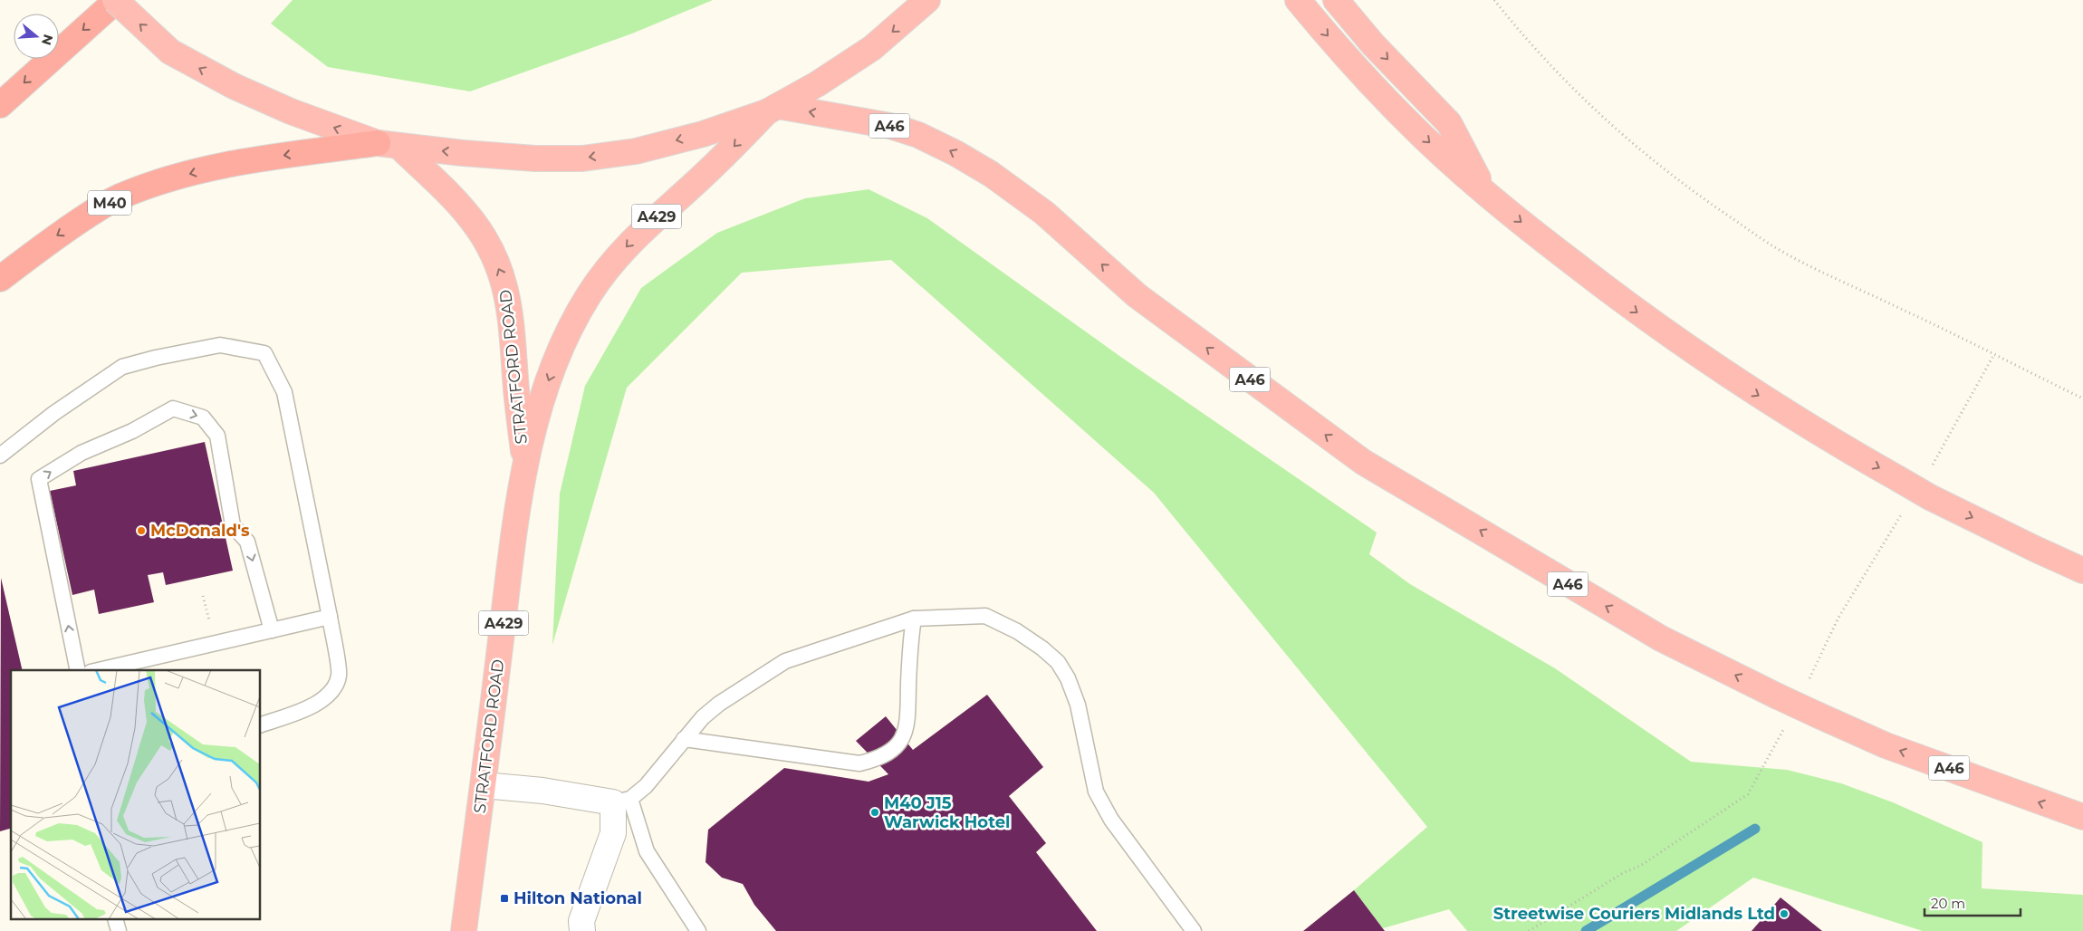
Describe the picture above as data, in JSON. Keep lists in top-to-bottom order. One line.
{"streets":{"highway":["A46","M40","A429","STRATFORD ROAD"]},"crossings":[["A46","STRATFORD ROAD"],["M40","STRATFORD ROAD"]],"places":{"other":["McDonald's","M40 J15 Warwick Hotel","Streetwise Couriers Midlands Ltd"],"transit":["Hilton National"]},"scale_bar":"20 m","north":"right"}
